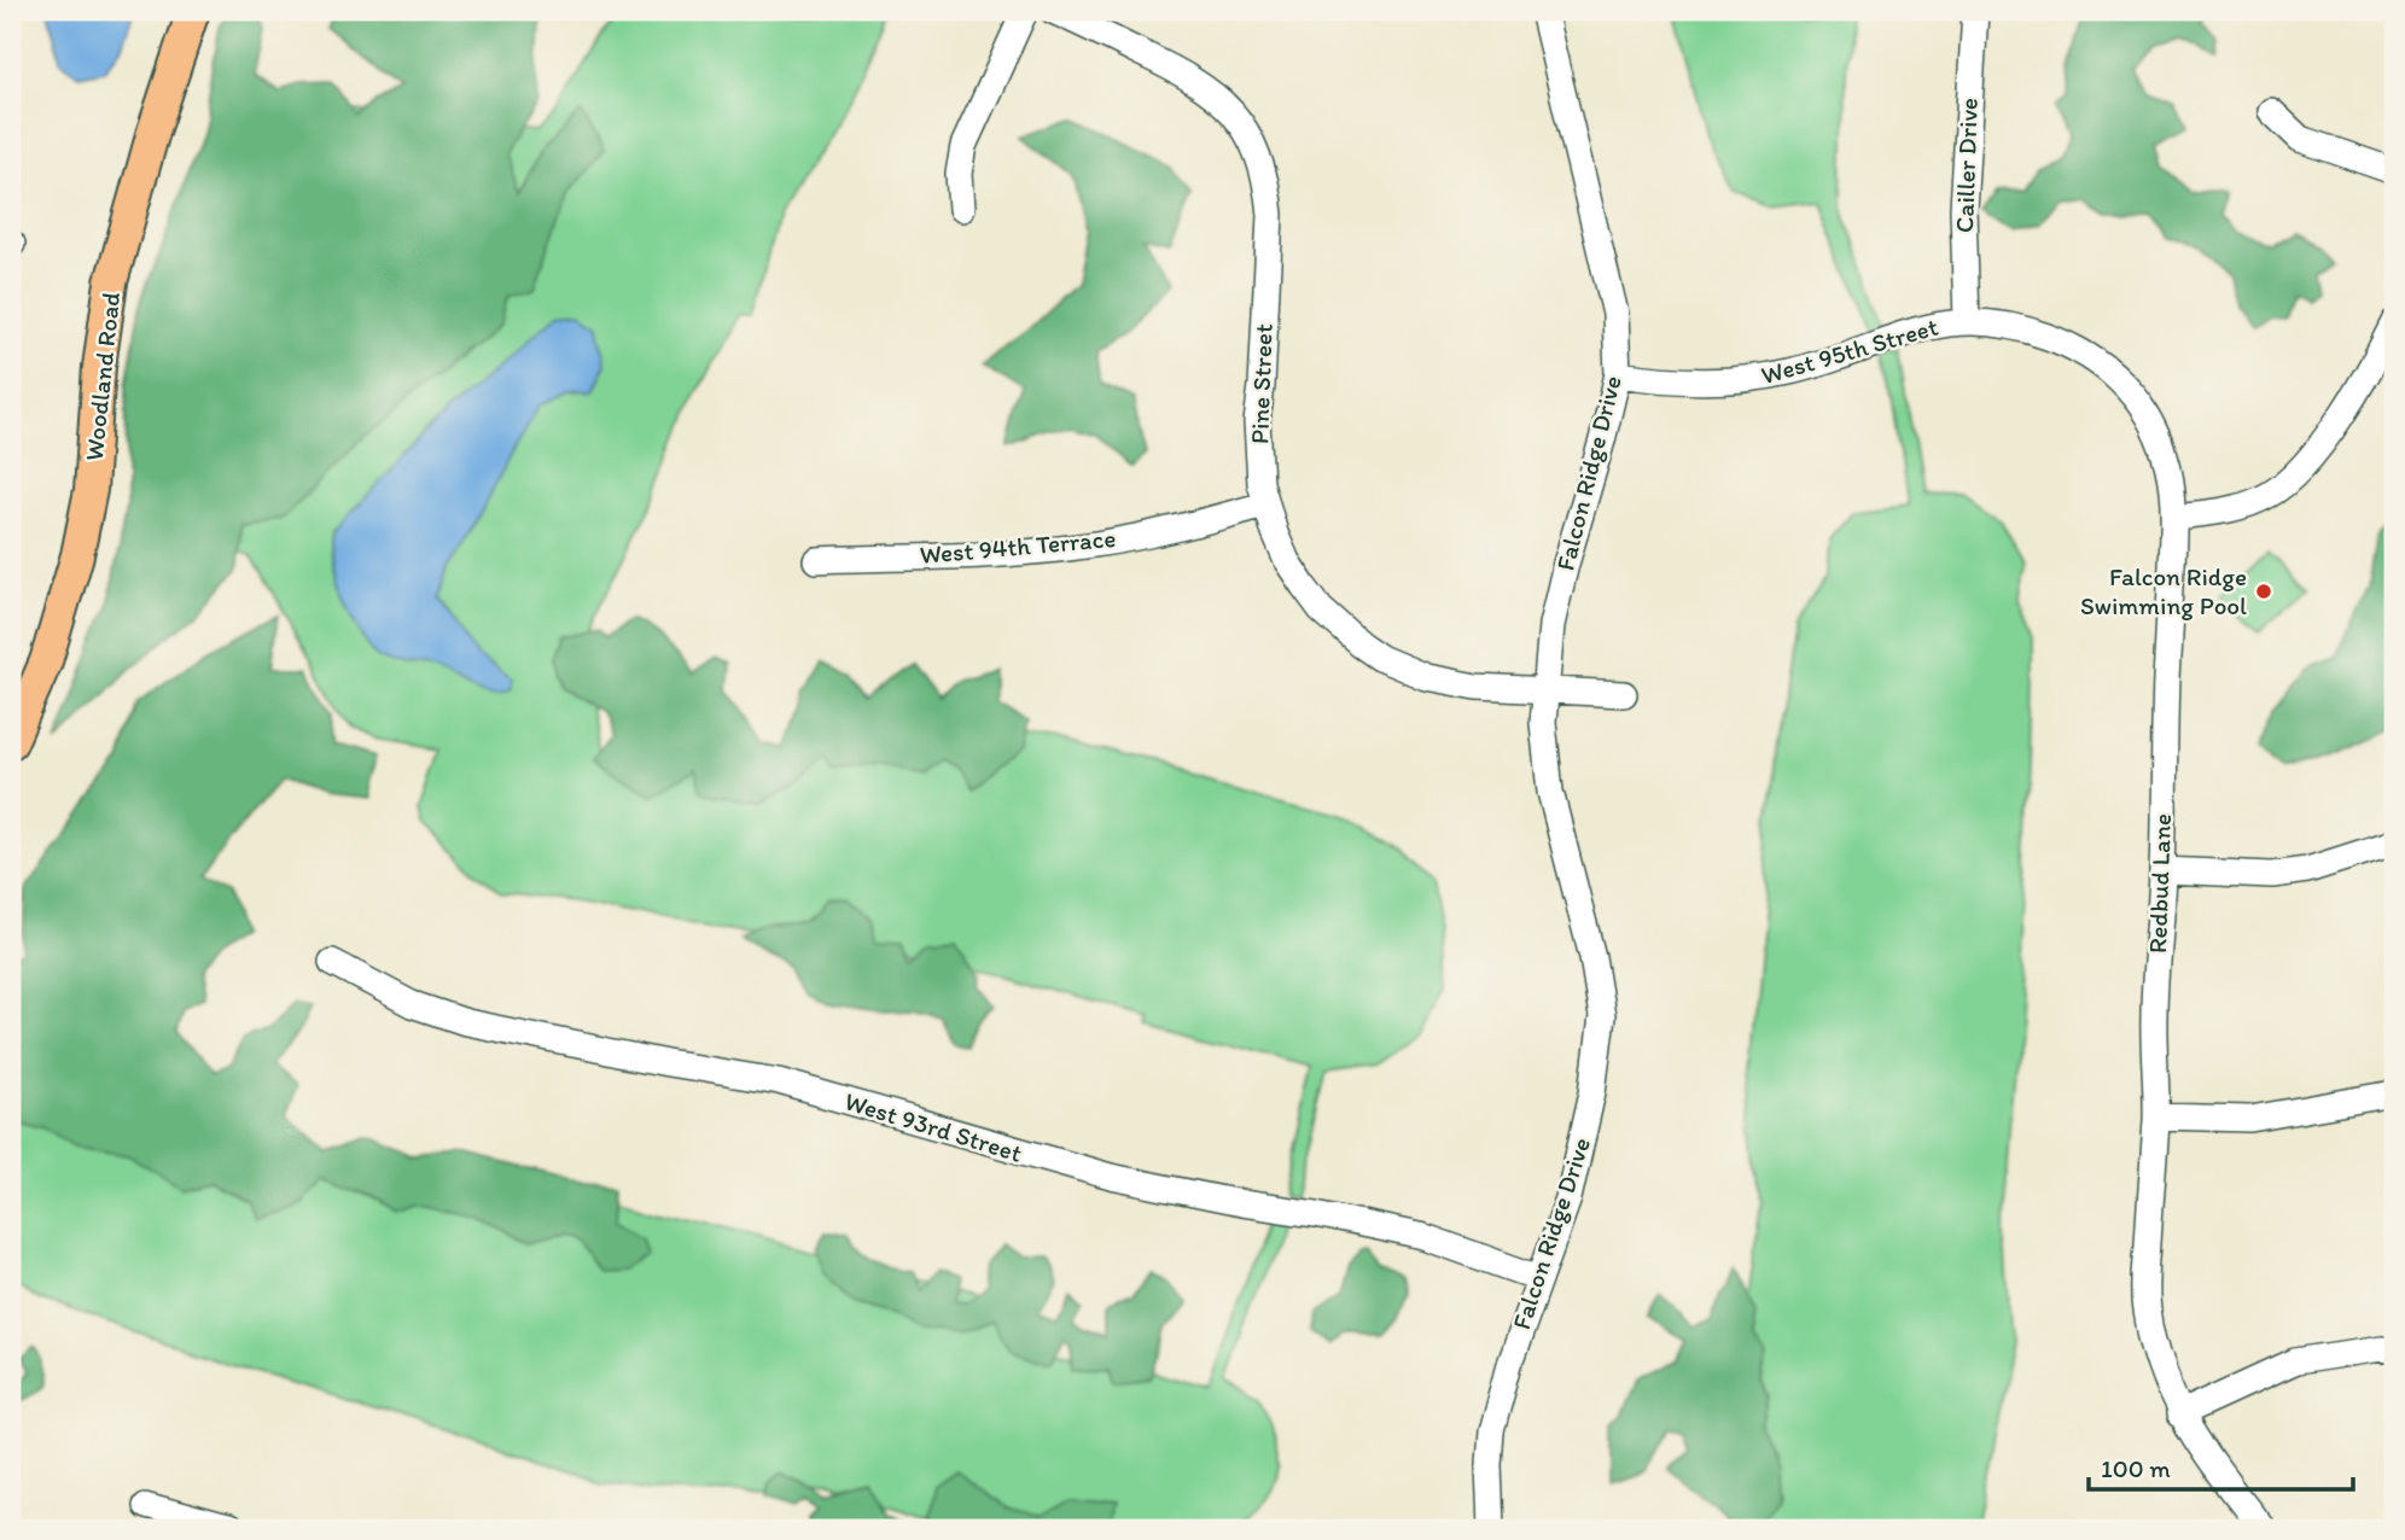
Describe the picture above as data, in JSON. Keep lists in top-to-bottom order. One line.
{"streets":{"main road":["Woodland Road"],"street":["Cailler Drive","West 95th Street","Pine Street","Falcon Ridge Drive","West 94th Terrace","Redbud Lane","West 93rd Street"]},"crossings":[["Cailler Drive","West 95th Street"],["West 95th Street","Falcon Ridge Drive"],["West 95th Street","Redbud Lane"],["Pine Street","Falcon Ridge Drive"],["Pine Street","West 94th Terrace"],["Falcon Ridge Drive","West 93rd Street"]],"places":["Falcon Ridge Swimming Pool"],"scale_bar":"100 m"}
